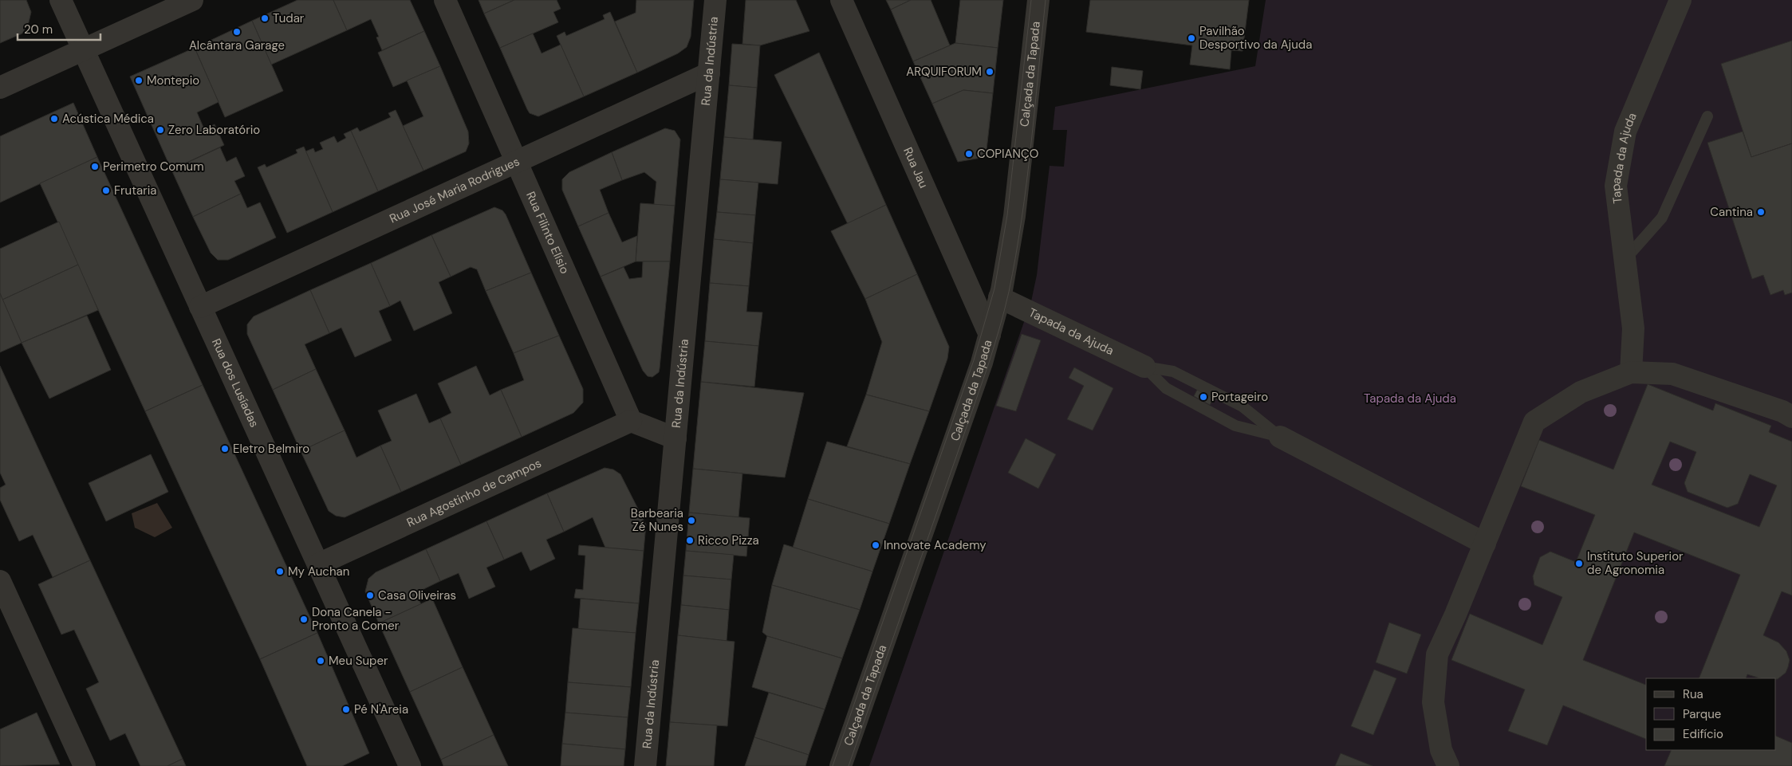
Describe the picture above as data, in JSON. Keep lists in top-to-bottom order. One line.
{"streets":{"street":["Rua da Indústria","Calçada da Tapada","Tapada da Ajuda","Rua Jau","Rua José Maria Rodrigues","Rua Filinto Elísio","Rua dos Lusíadas","Rua Agostinho de Campos"]},"crossings":[["Rua da Indústria","Rua José Maria Rodrigues"],["Calçada da Tapada","Tapada da Ajuda"],["Calçada da Tapada","Rua Jau"],["Rua José Maria Rodrigues","Rua Filinto Elísio"],["Rua José Maria Rodrigues","Rua dos Lusíadas"],["Rua Filinto Elísio","Rua Agostinho de Campos"],["Rua dos Lusíadas","Rua Agostinho de Campos"]],"parks":["Tapada da Ajuda"],"places":["Tudar","Alcântara Garage","Pavilhão Desportivo da Ajuda","ARQUIFORUM","Montepio","Acústica Médica","Zero Laboratório","COPIANÇO","Perimetro Comum","Frutaria","Cantina","Portageiro","Eletro Belmiro","Barbearia Zé Nunes","Ricco Pizza","Innovate Academy","Instituto Superior de Agronomia","My Auchan","Casa Oliveiras","Dona Canela - Pronto a Comer","Meu Super","Pé N'Areia"],"legend":["Rua","Parque","Edifício"],"scale_bar":"20 m"}
